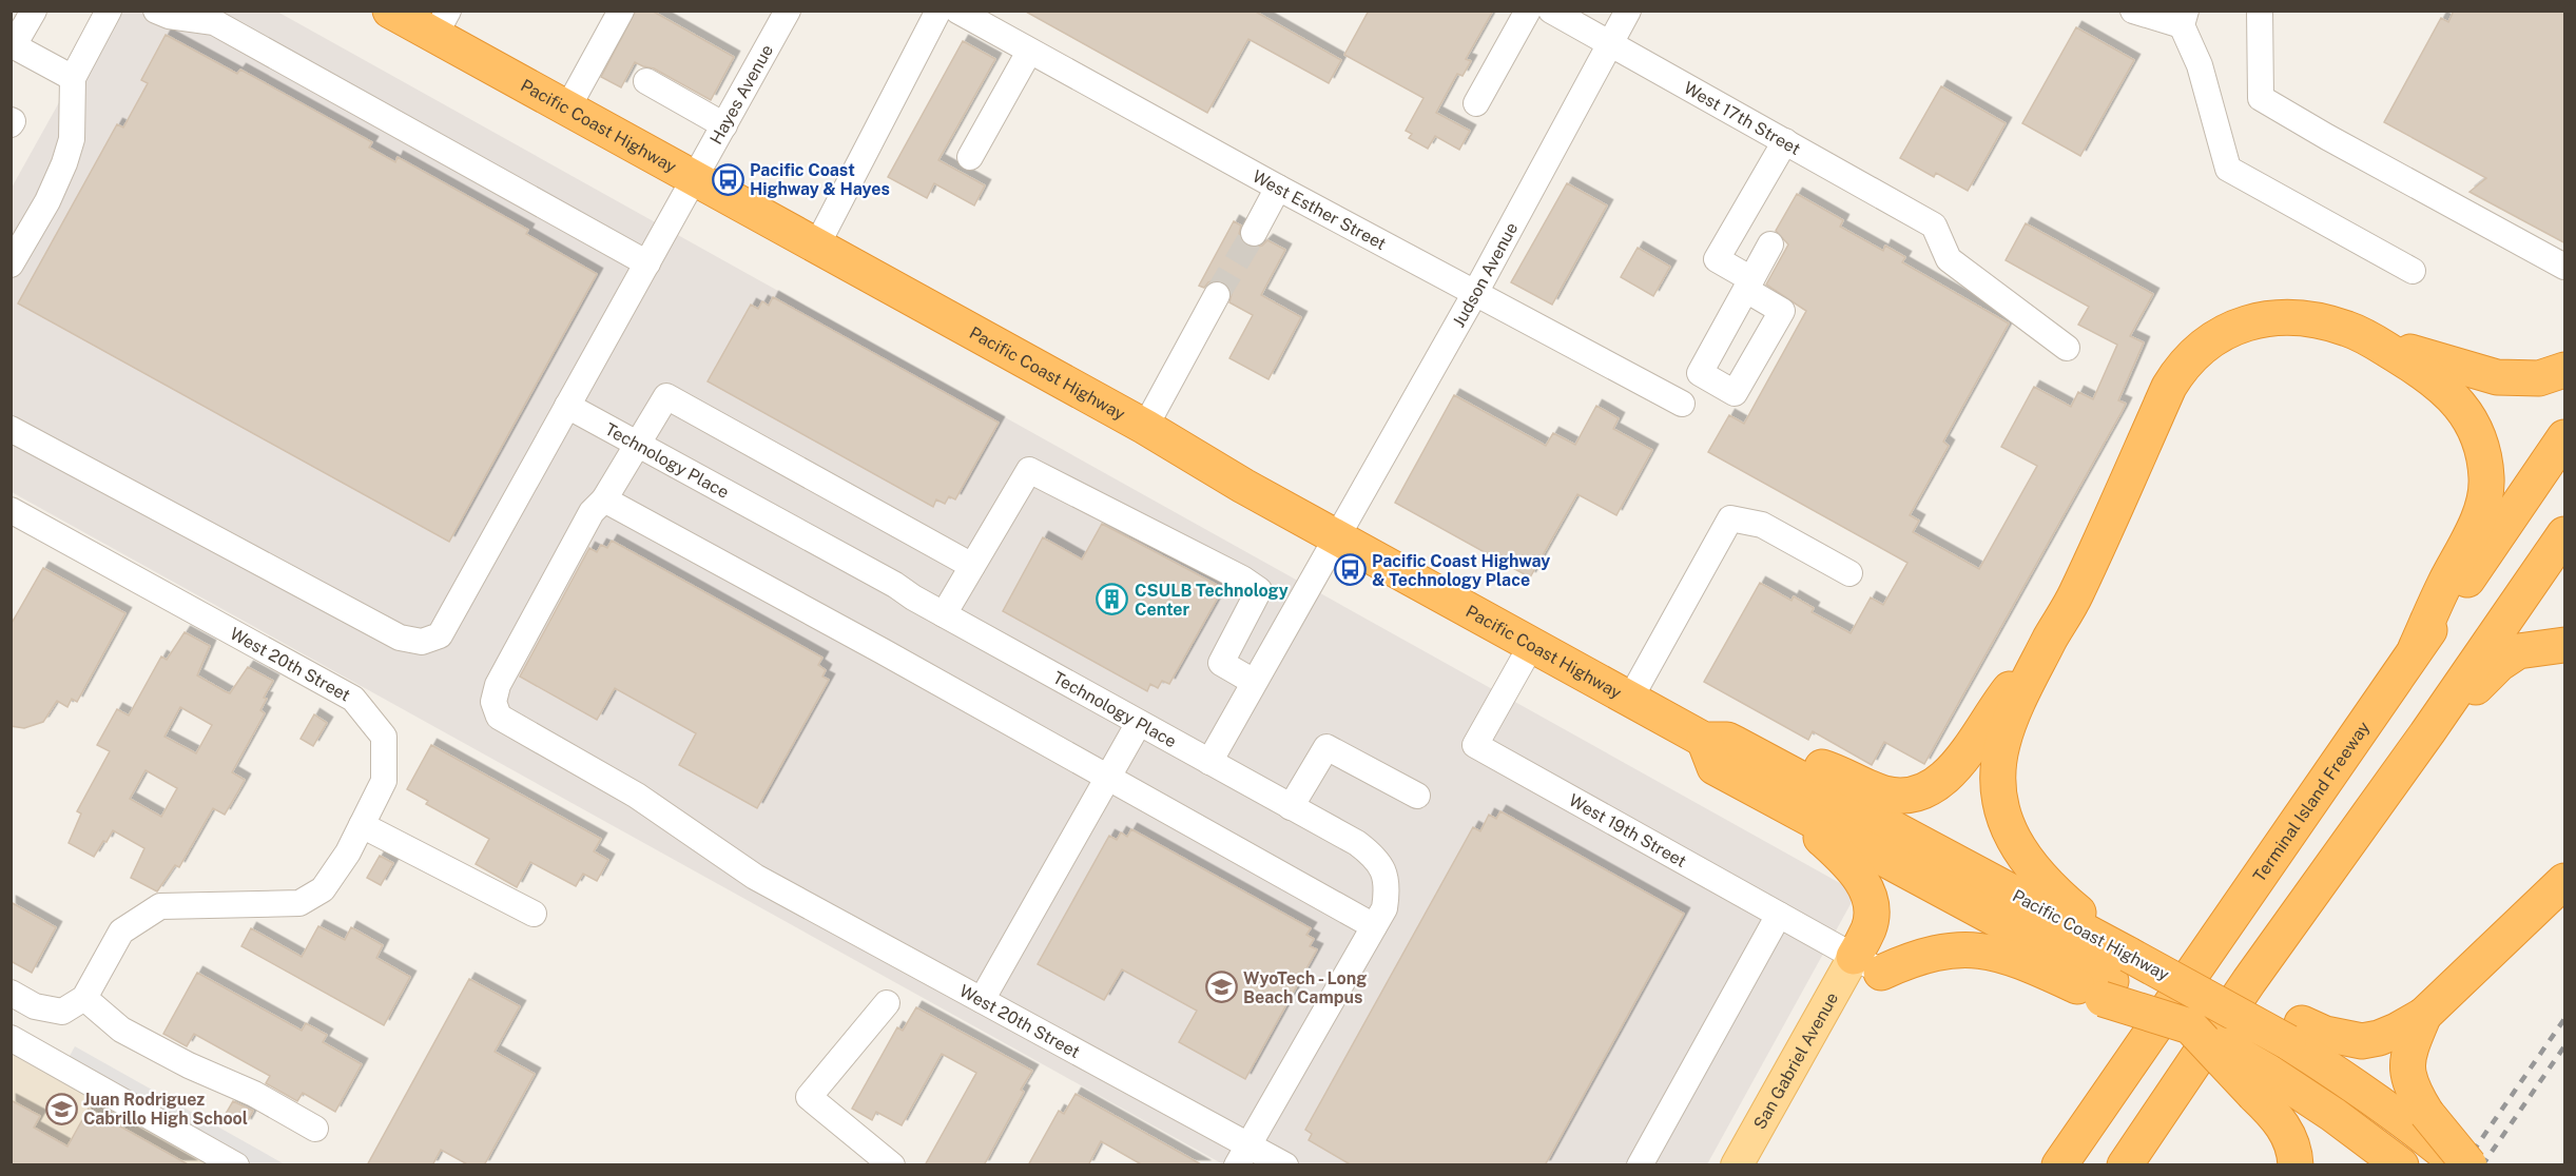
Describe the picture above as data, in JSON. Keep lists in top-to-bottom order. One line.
{"streets":{"highway":["Pacific Coast Highway","Terminal Island Freeway"],"main road":["San Gabriel Avenue"],"street":["Hayes Avenue","West 17th Street","West Esther Street","Judson Avenue","Technology Place","West 20th Street","West 19th Street"]},"crossings":[["Hayes Avenue","Pacific Coast Highway"],["Hayes Avenue","Technology Place"],["West 17th Street","Judson Avenue"],["Pacific Coast Highway","Judson Avenue"],["Pacific Coast Highway","West 19th Street"],["West Esther Street","Judson Avenue"],["Judson Avenue","Technology Place"],["Technology Place","West 20th Street"],["West 19th Street","San Gabriel Avenue"]],"places":{"bus stop":["Pacific Coast Highway & Hayes","Pacific Coast Highway & Technology Place"],"building":["CSULB Technology Center"],"school or university":["WyoTech - Long Beach Campus","Juan Rodriguez Cabrillo High School"]}}
